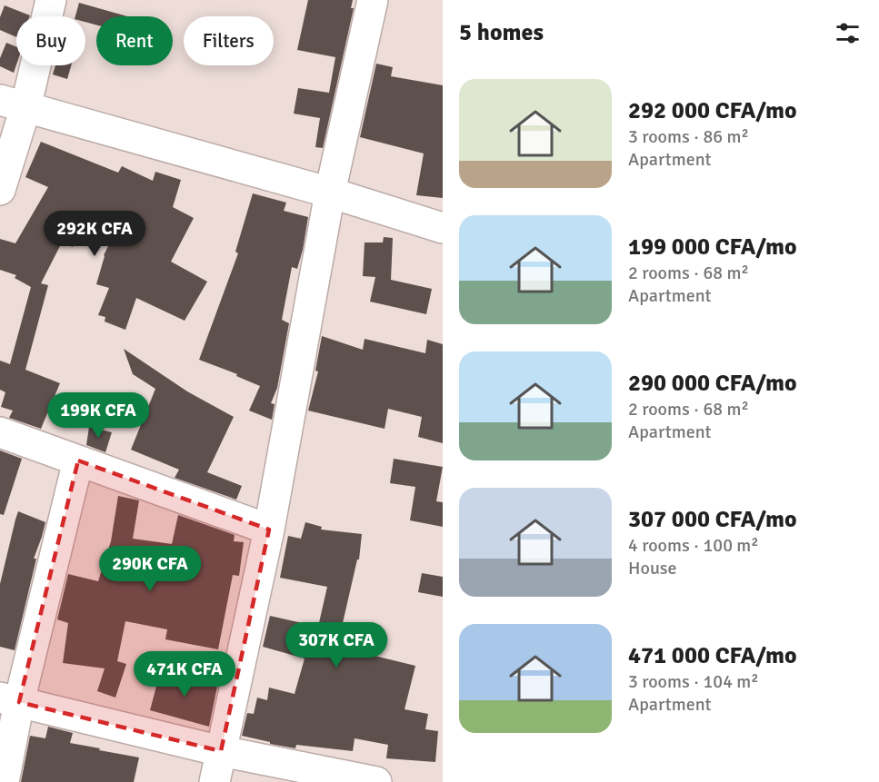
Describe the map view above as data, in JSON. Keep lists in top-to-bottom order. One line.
{"page":{"heading":"5 homes","chip":["Buy","Rent","Filters"],"list":[{"name":"292 000 CFA/mo","note":"3 rooms · 86 m² · Apartment"},{"name":"199 000 CFA/mo","note":"2 rooms · 68 m² · Apartment"},{"name":"290 000 CFA/mo","note":"2 rooms · 68 m² · Apartment"},{"name":"307 000 CFA/mo","note":"4 rooms · 100 m² · House"},{"name":"471 000 CFA/mo","note":"3 rooms · 104 m² · Apartment"}],"price":["292K CFA","199K CFA","290K CFA","307K CFA","471K CFA"]}}
